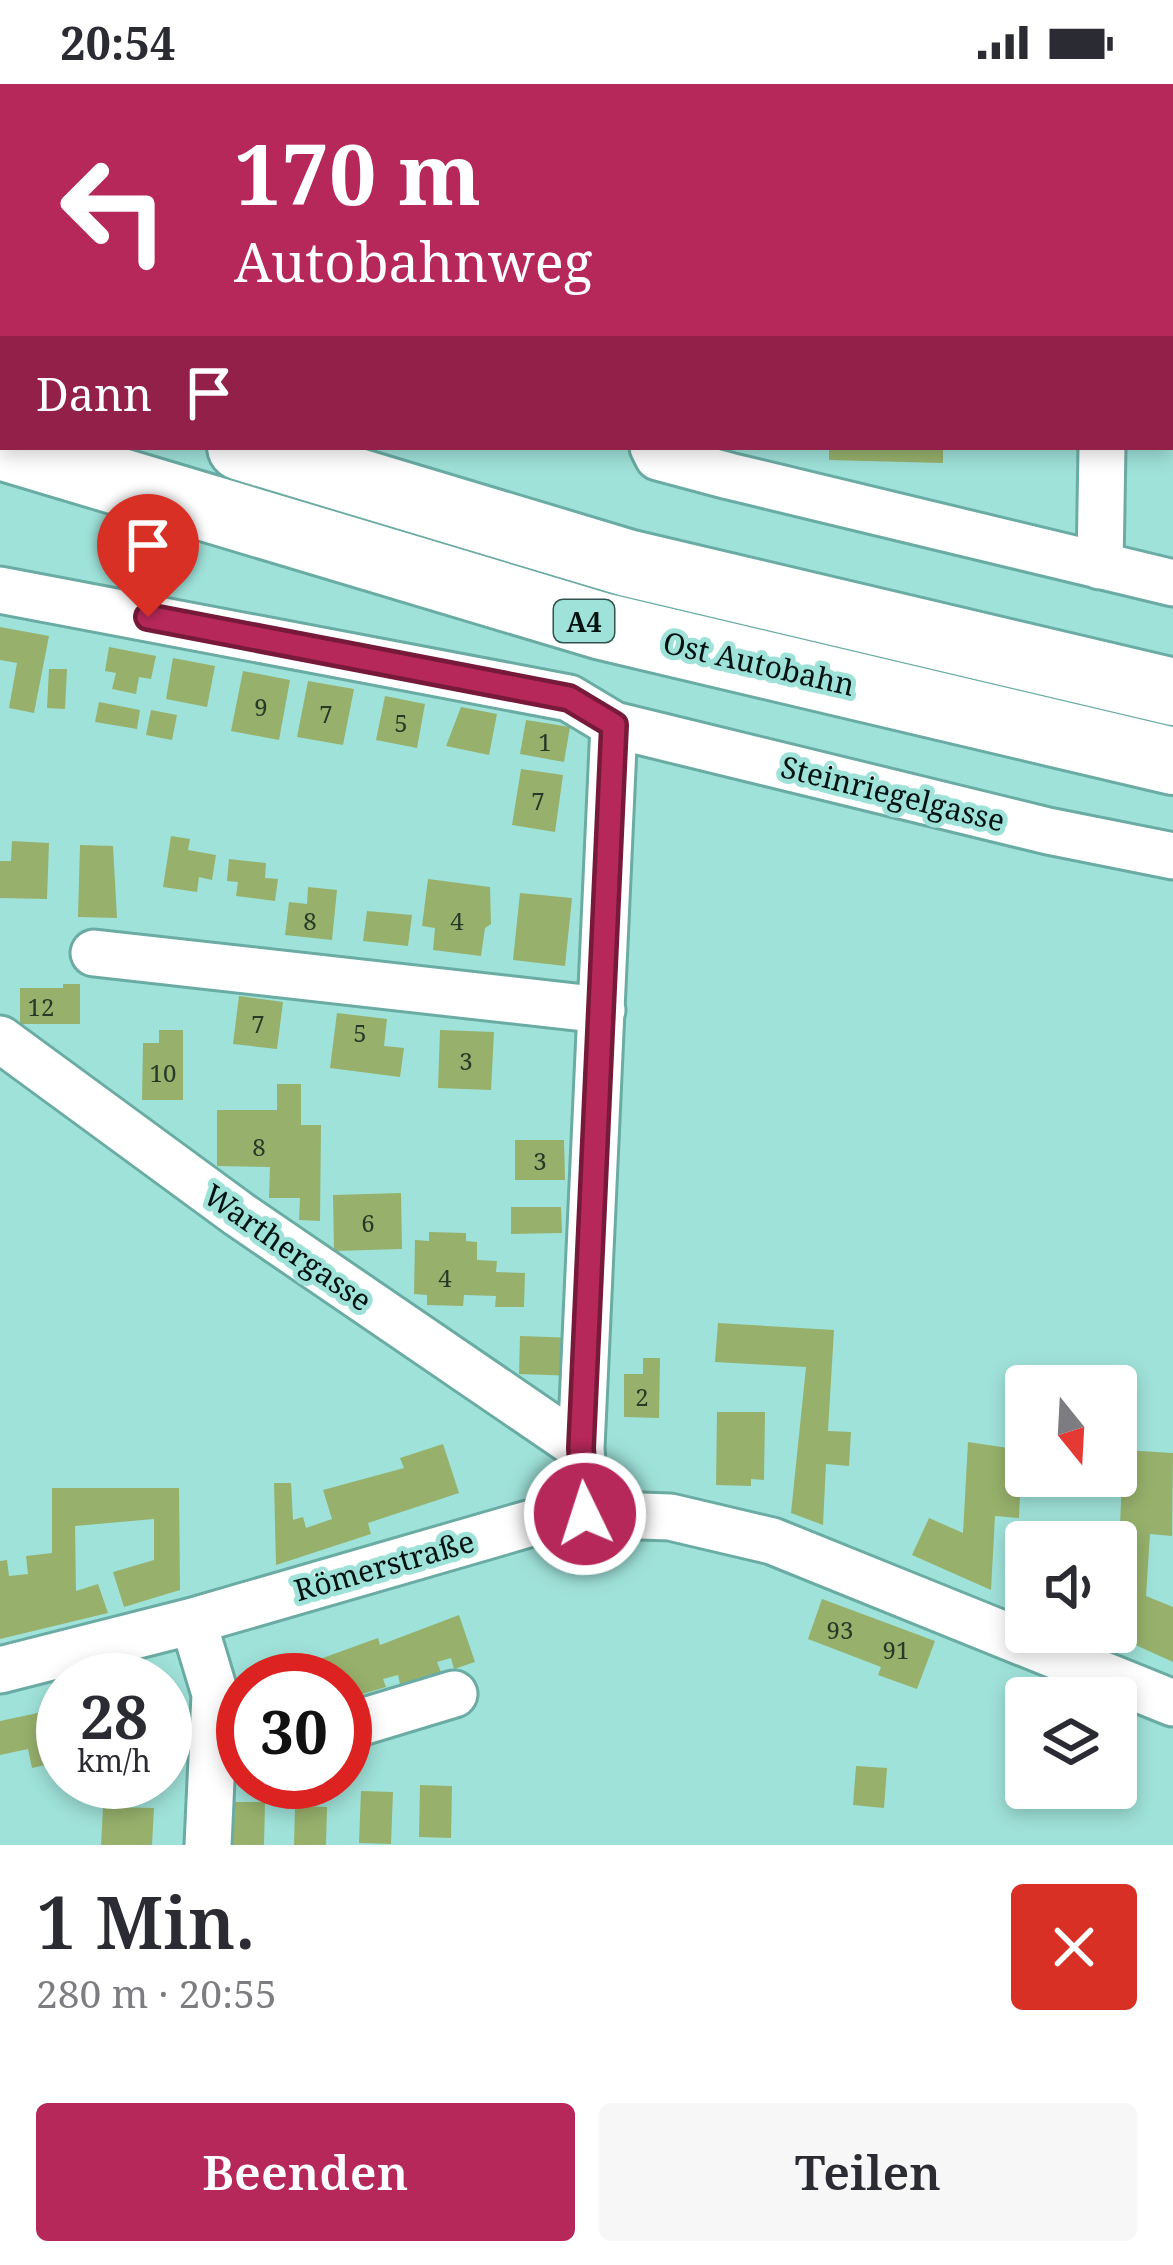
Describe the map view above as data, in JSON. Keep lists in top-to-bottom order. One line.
{"streets":{"highway":["A4","Ost Autobahn"],"street":["Steinriegelgasse","Warthergasse","Römerstraße"]},"house_numbers":["9","7","5","1","7","8","4","12","7","5","3","10","8","3","6","4","2","93","91"],"north":"bottom","page":{"status":"20:54","turn":["170 m","Autobahnweg"],"then":"Dann","speed":"28 km/h","limit":"30","heading":["1 Min.","280 m · 20:55"],"buttons":["Beenden","Teilen"]}}
